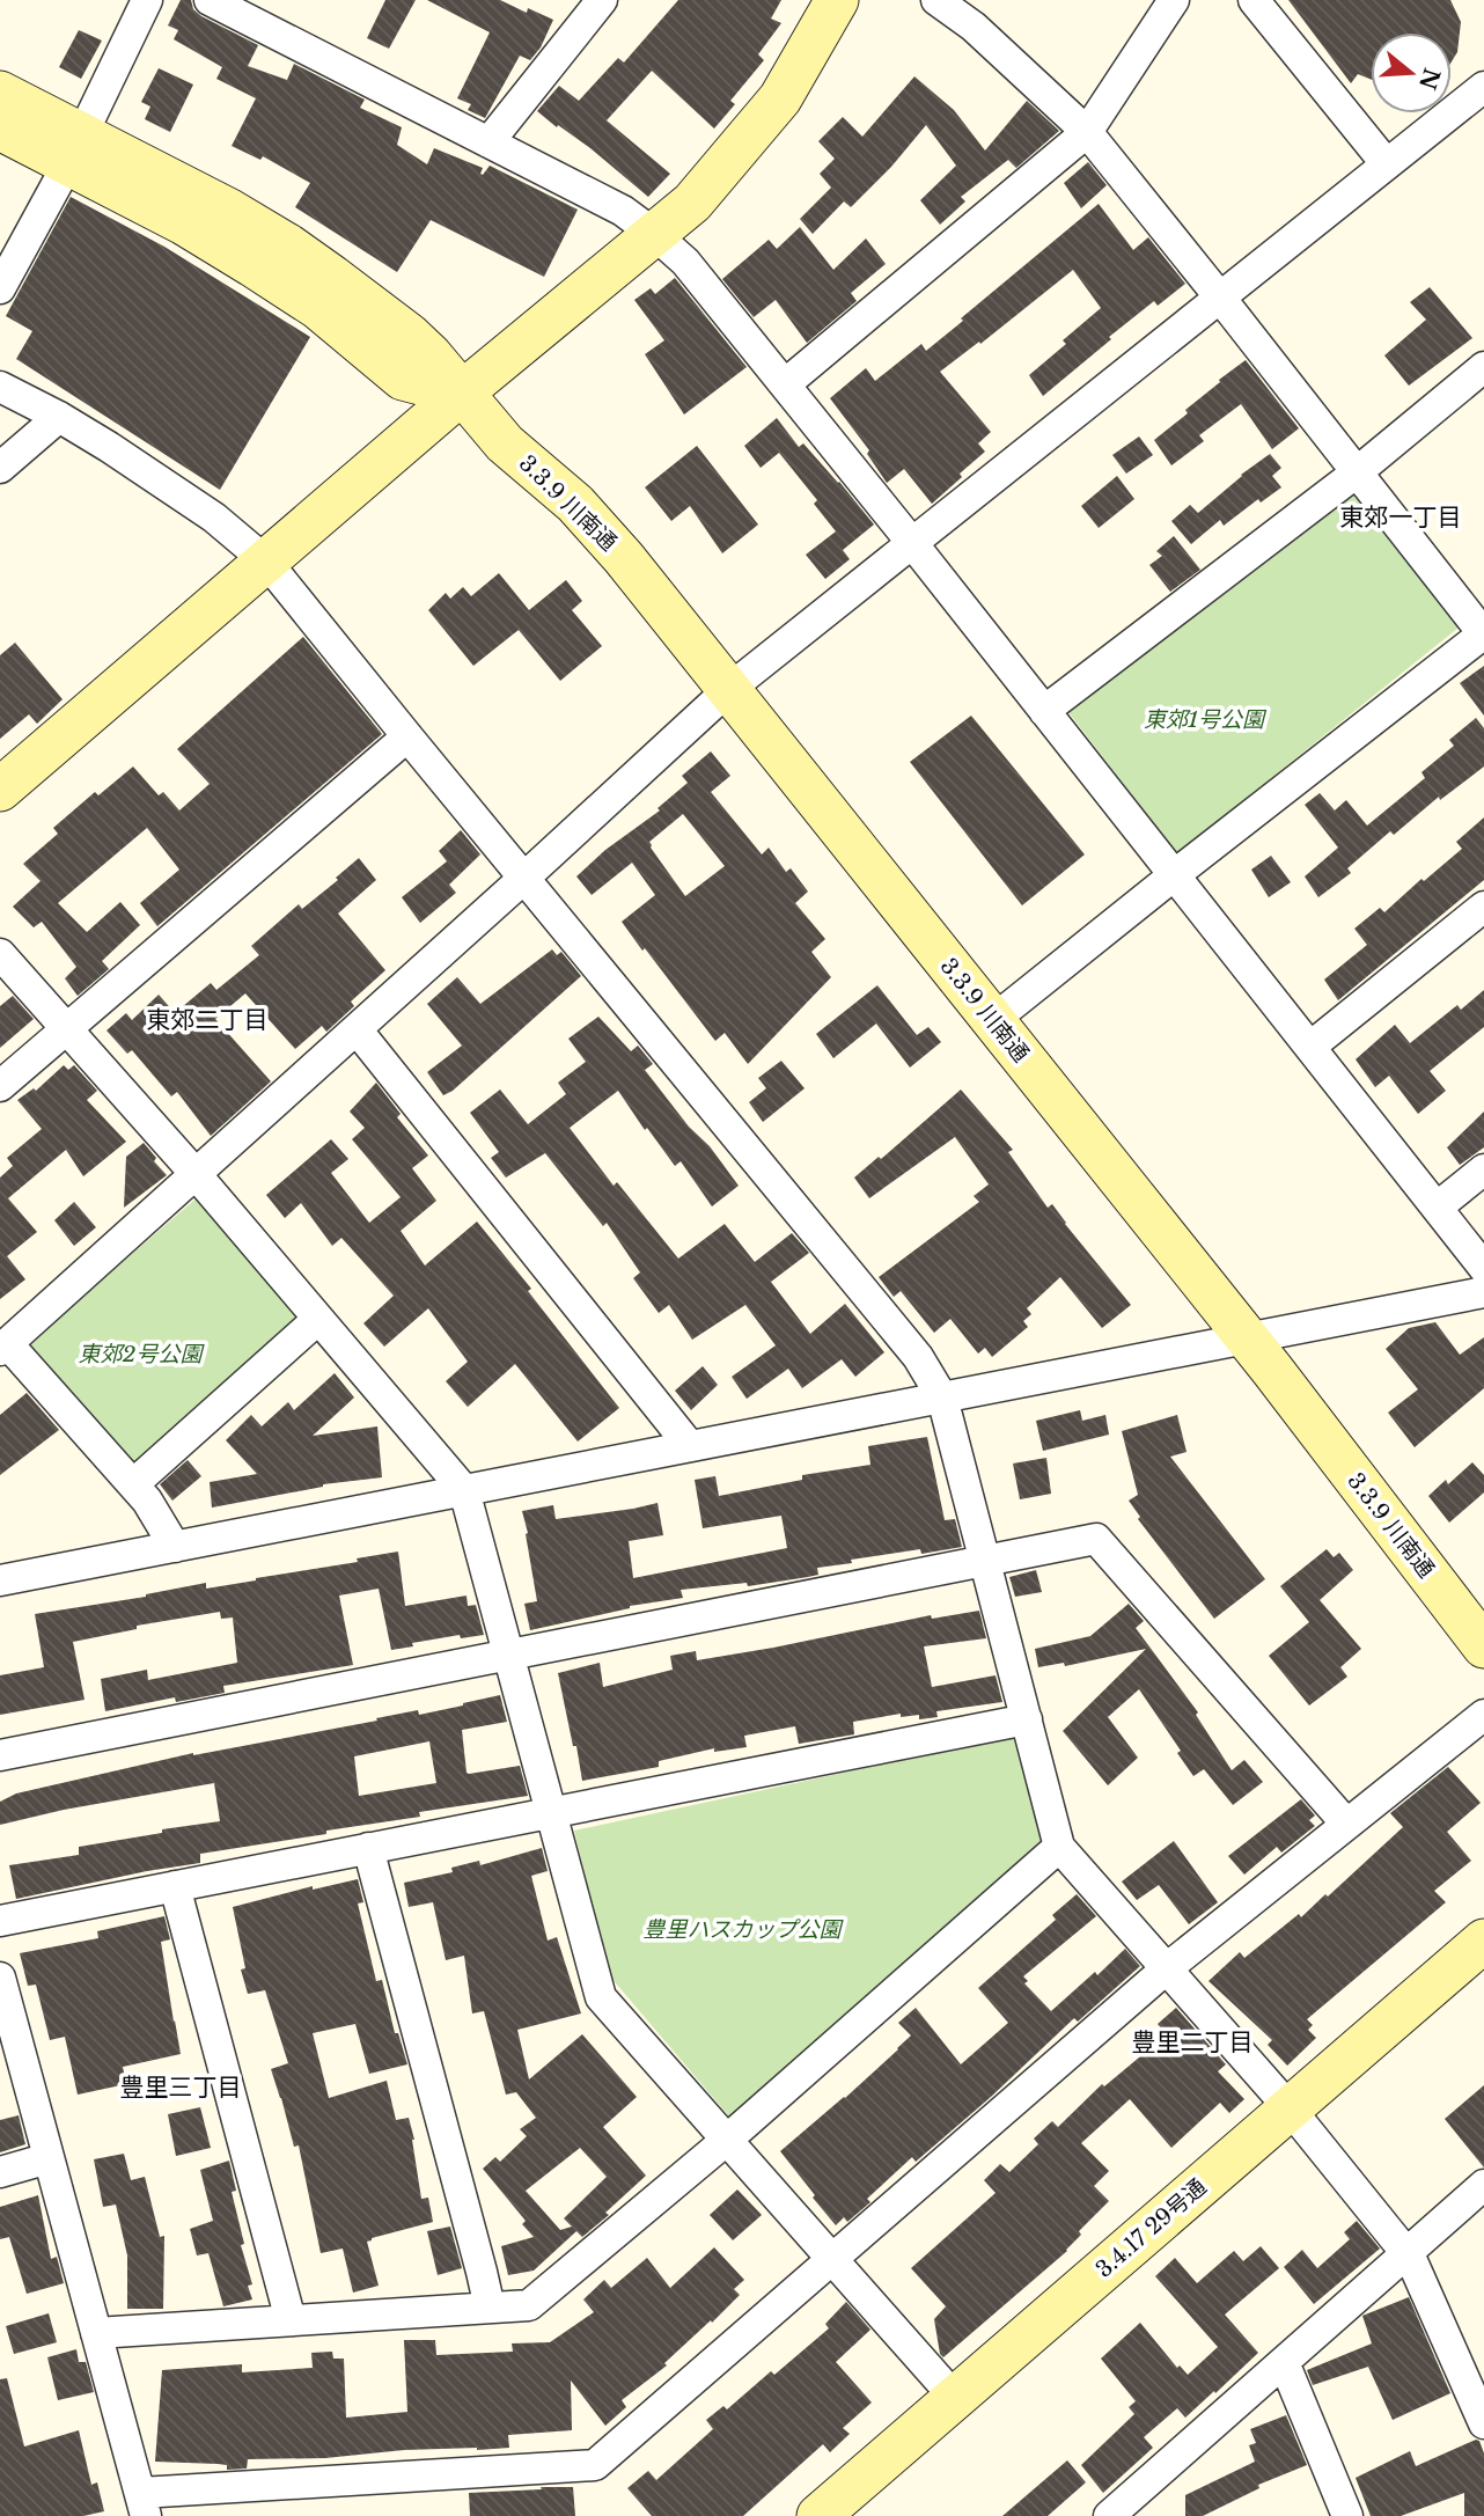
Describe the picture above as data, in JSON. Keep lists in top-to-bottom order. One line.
{"streets":{"street":["3.3.9 川南通","3.4.17 29号通"]},"districts":["東郊一丁目","東郊二丁目","豊里二丁目","豊里三丁目"],"parks":["東郊1号公園","東郊2号公園","豊里ハスカップ公園"],"north":"right"}
